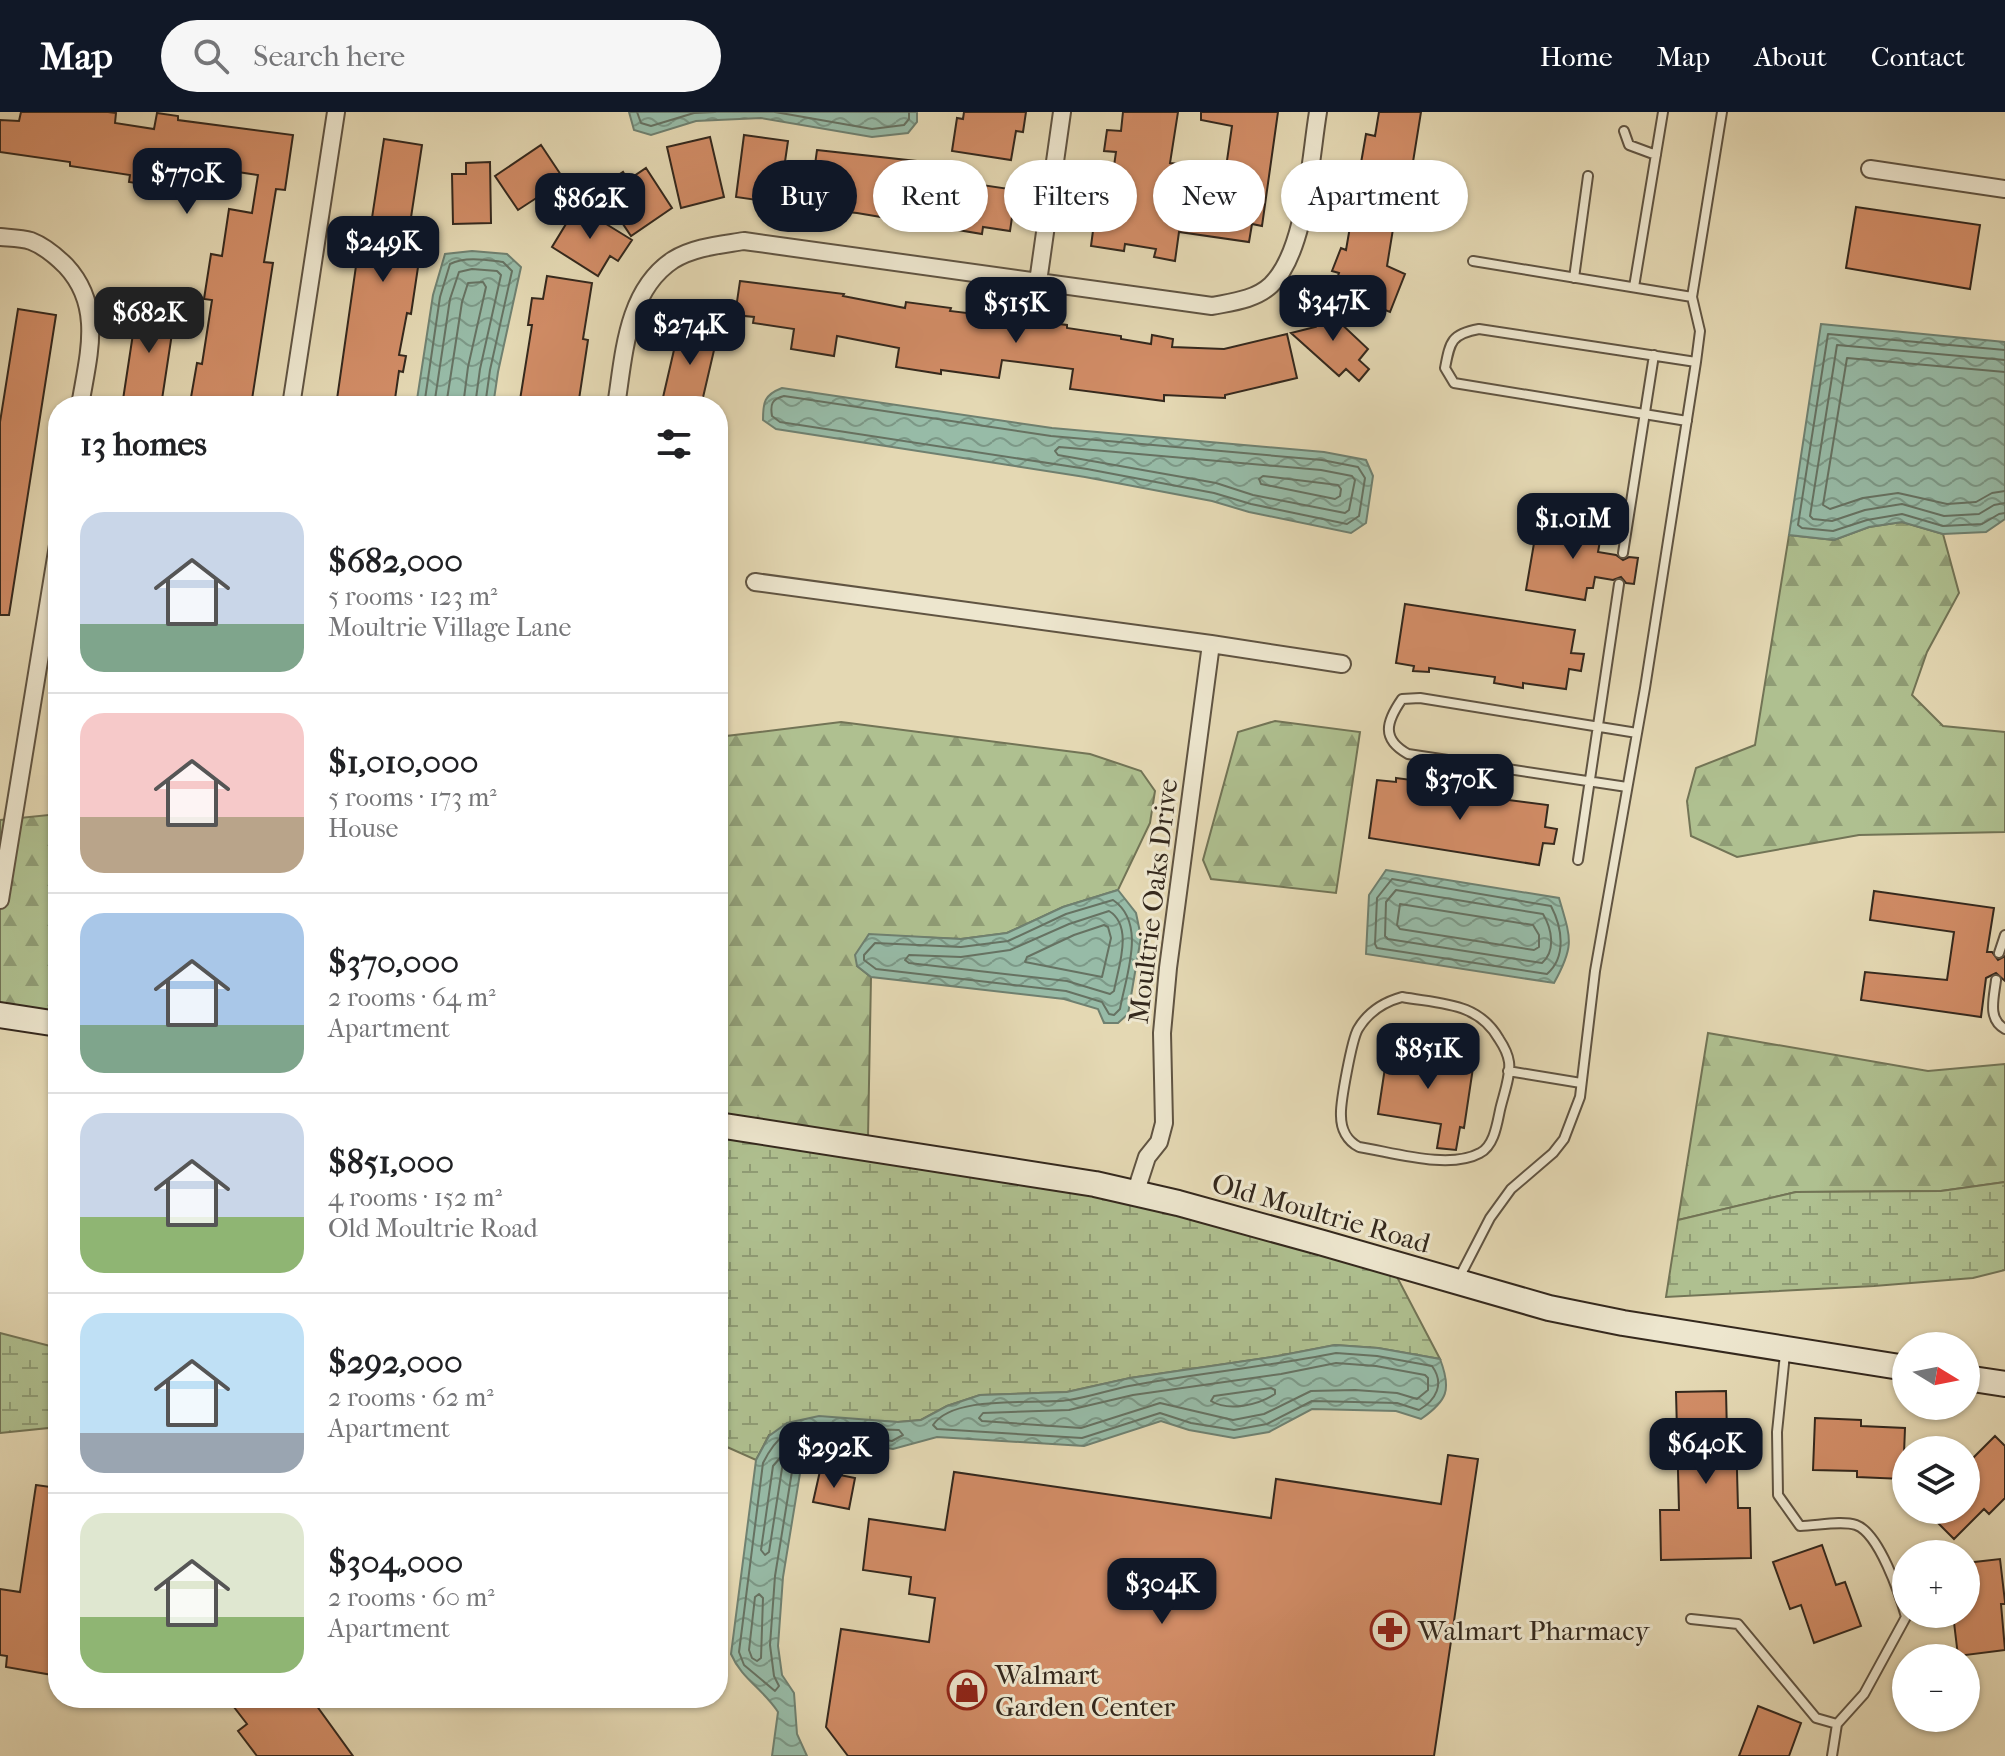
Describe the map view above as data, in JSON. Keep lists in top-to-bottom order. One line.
{"streets":{"main road":["Old Moultrie Road"],"street":["Moultrie Oaks Drive"]},"crossings":[["Moultrie Oaks Drive","Old Moultrie Road"]],"places":{"pharmacy":["Walmart Pharmacy"],"shop":["Walmart Garden Center"]},"north":"right","page":{"header":"Map","search":"Search here","nav":["Home","Map","About","Contact"],"price":["$770K","$862K","$249K","$347K","$515K","$682K","$274K","$1.01M","$370K","$851K","$640K","$292K","$304K"],"chip":["Buy","Rent","Filters","New","Apartment"],"heading":"13 homes","list":[{"name":"$682,000","note":"5 rooms · 123 m² · Moultrie Village Lane"},{"name":"$1,010,000","note":"5 rooms · 173 m² · House"},{"name":"$370,000","note":"2 rooms · 64 m² · Apartment"},{"name":"$851,000","note":"4 rooms · 152 m² · Old Moultrie Road"},{"name":"$292,000","note":"2 rooms · 62 m² · Apartment"},{"name":"$304,000","note":"2 rooms · 60 m² · Apartment"}],"map_buttons":["+","−"]}}
